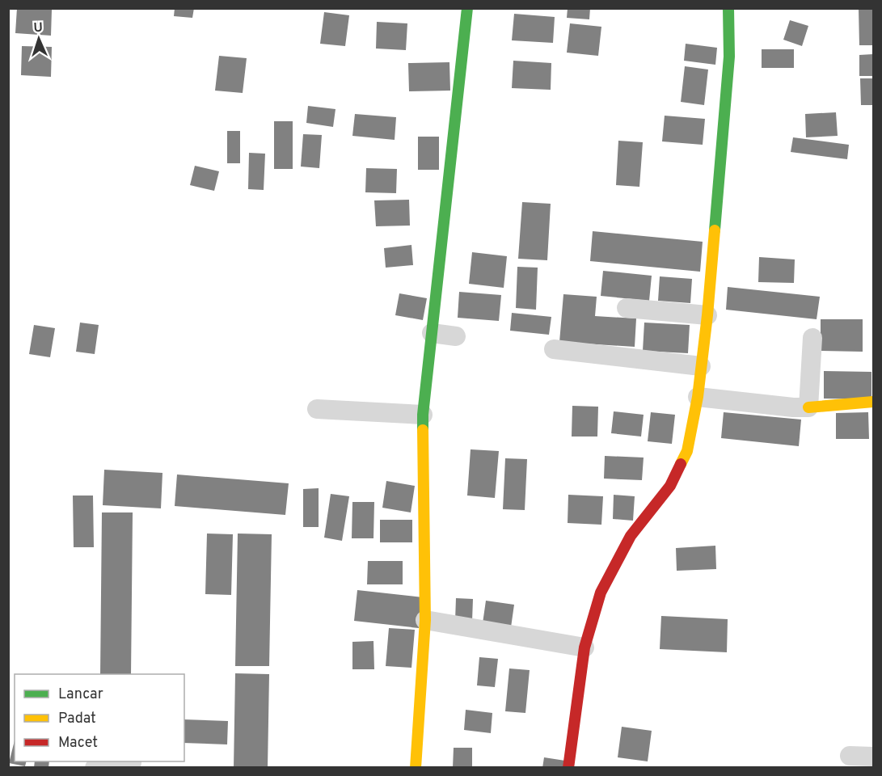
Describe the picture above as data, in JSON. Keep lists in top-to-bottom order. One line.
{"legend":["Lancar","Padat","Macet"],"north":"top"}
